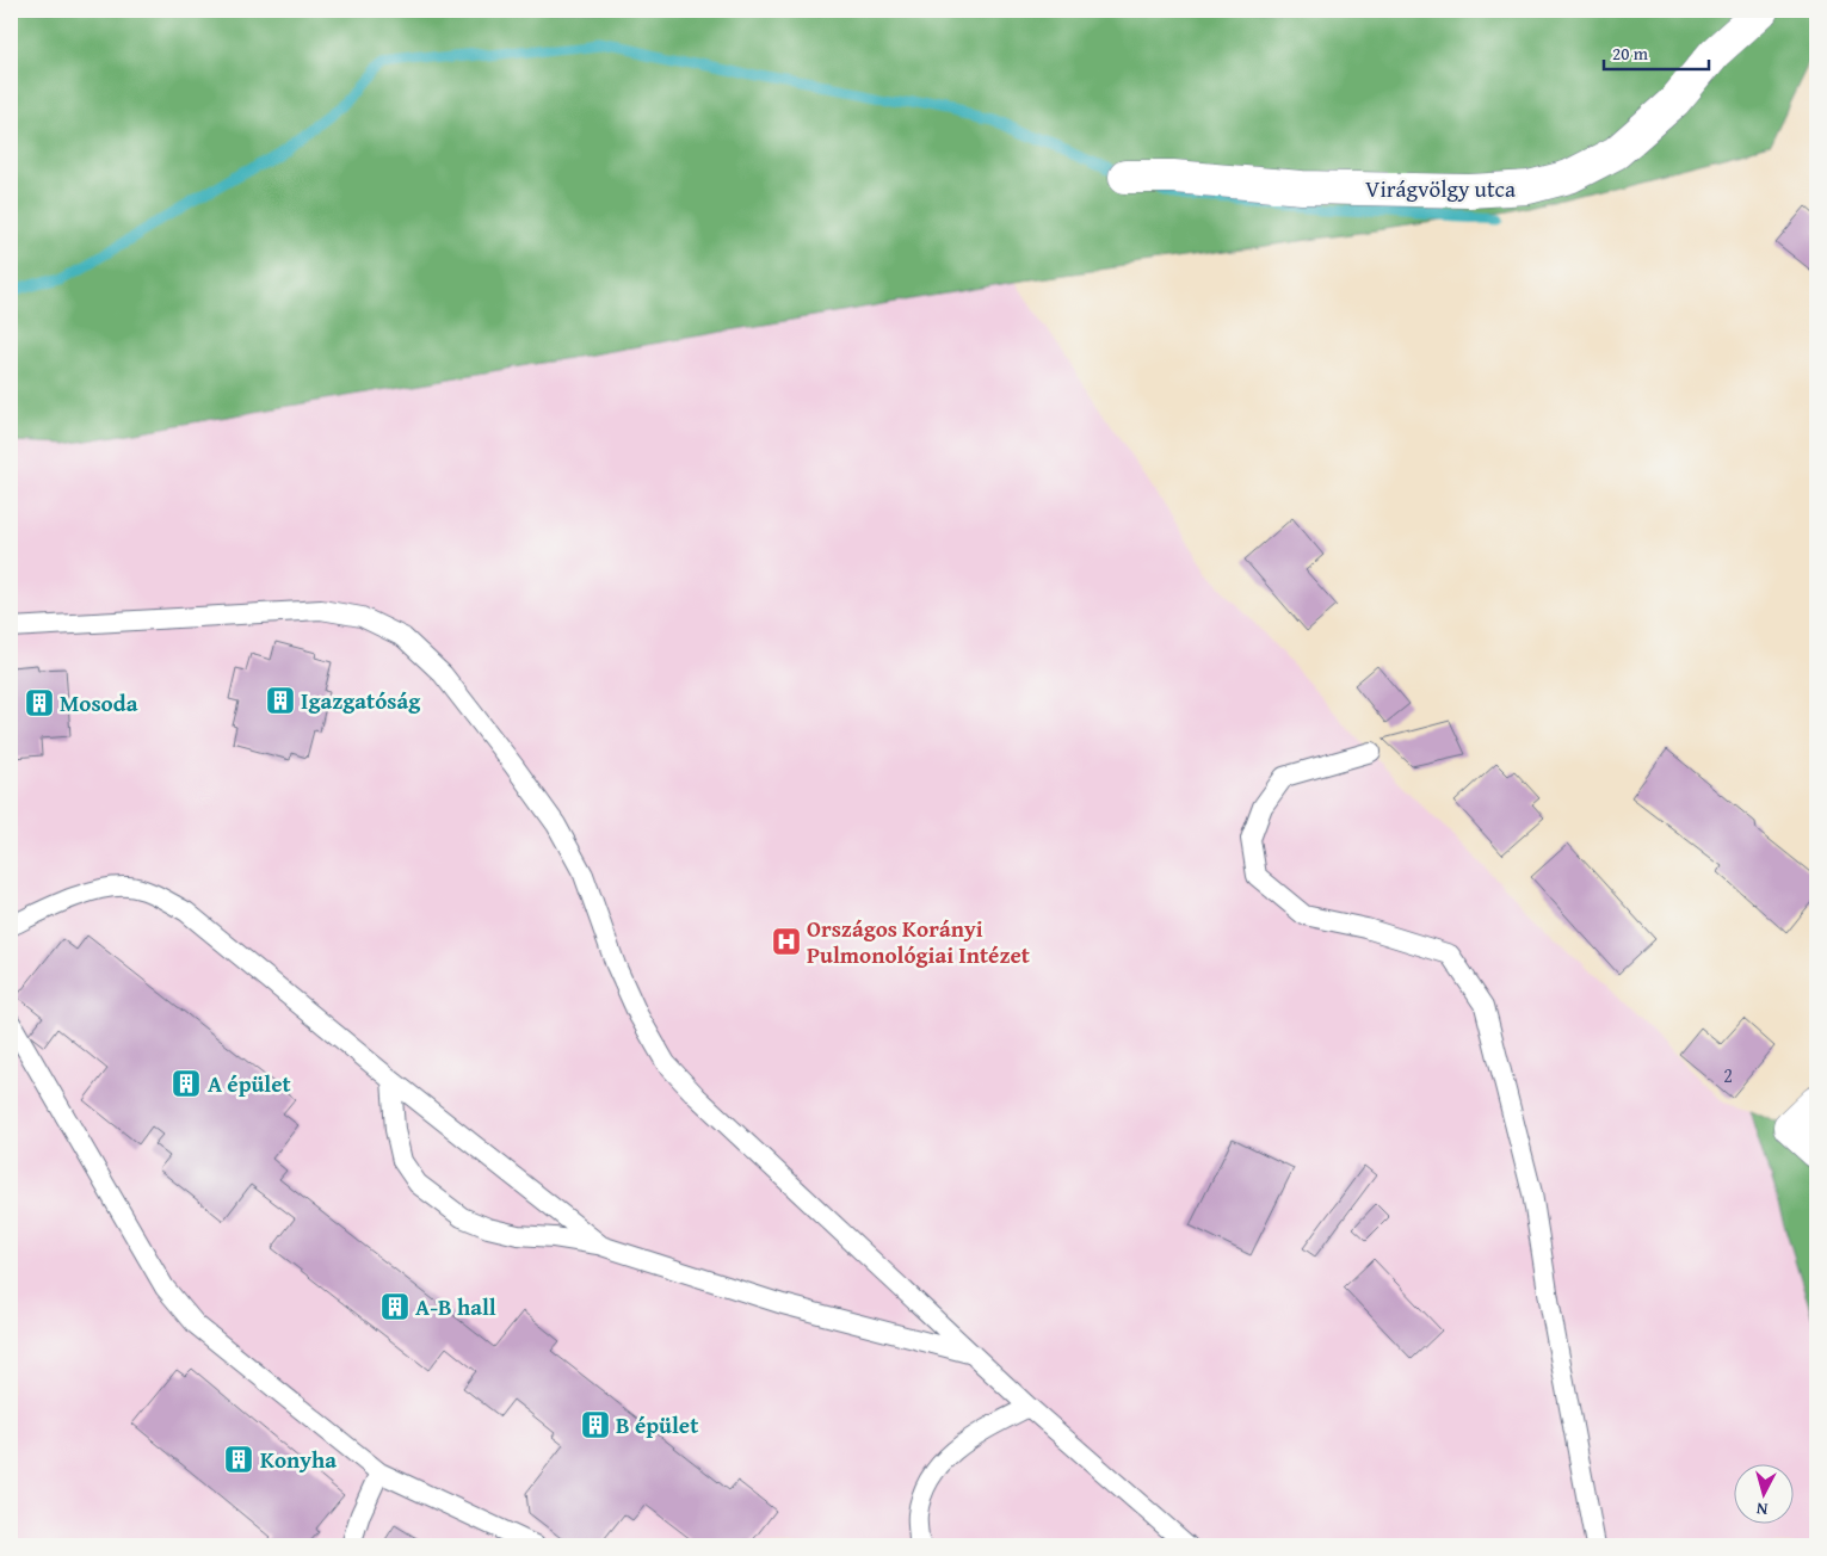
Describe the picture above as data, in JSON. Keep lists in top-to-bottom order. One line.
{"streets":{"street":["Virágvölgy utca"]},"places":{"building":["Igazgatóság","Mosoda","A épület","A-B hall","B épület","Konyha"],"hospital":["Országos Korányi Pulmonológiai Intézet"]},"house_numbers":["2"],"scale_bar":"20 m","north":"bottom"}
